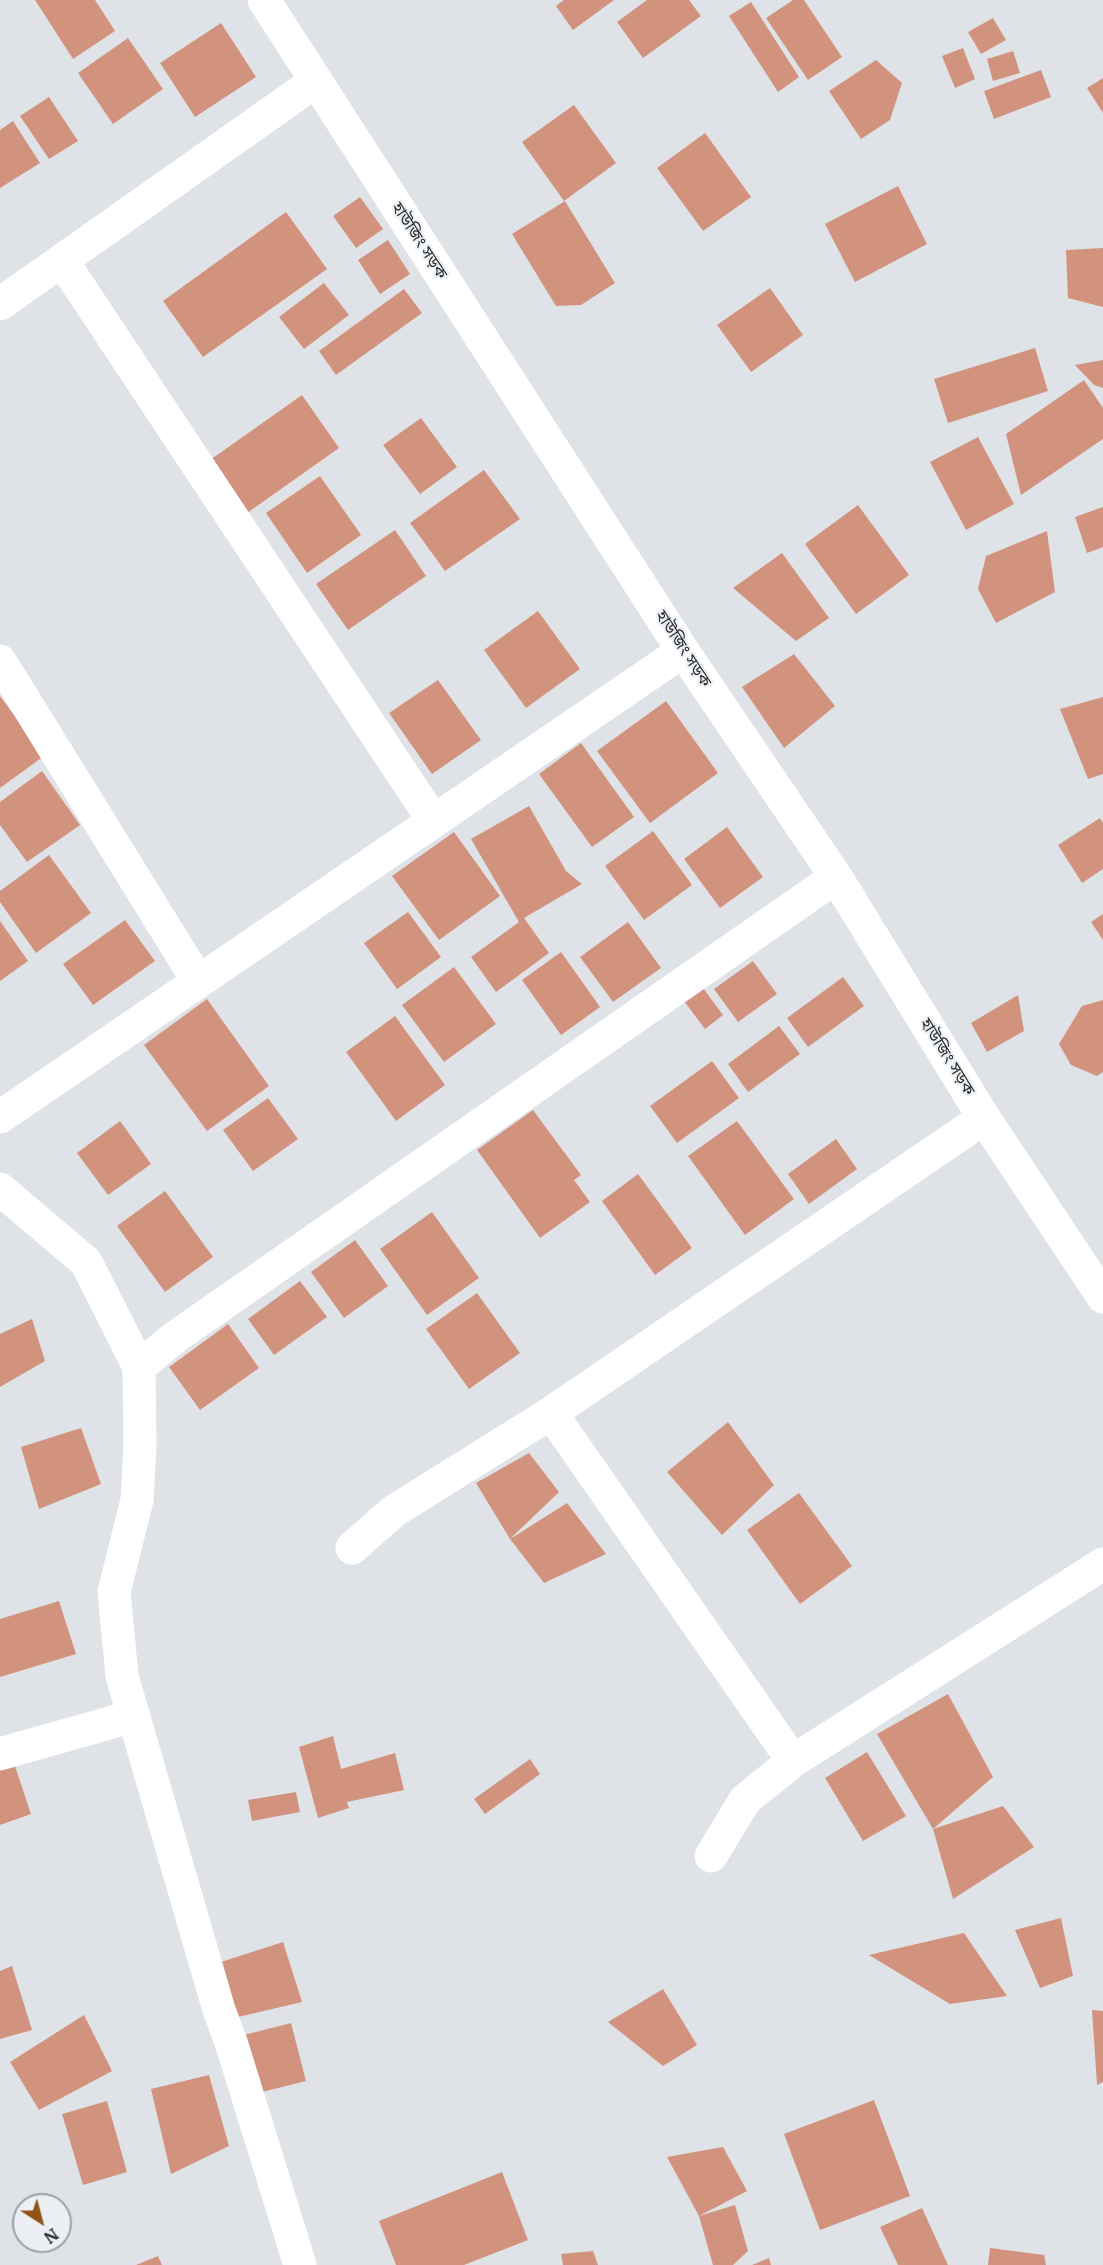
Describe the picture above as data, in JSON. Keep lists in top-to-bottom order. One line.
{"streets":{"street":["হাউজিং সড়ক"]},"north":"bottom right"}
